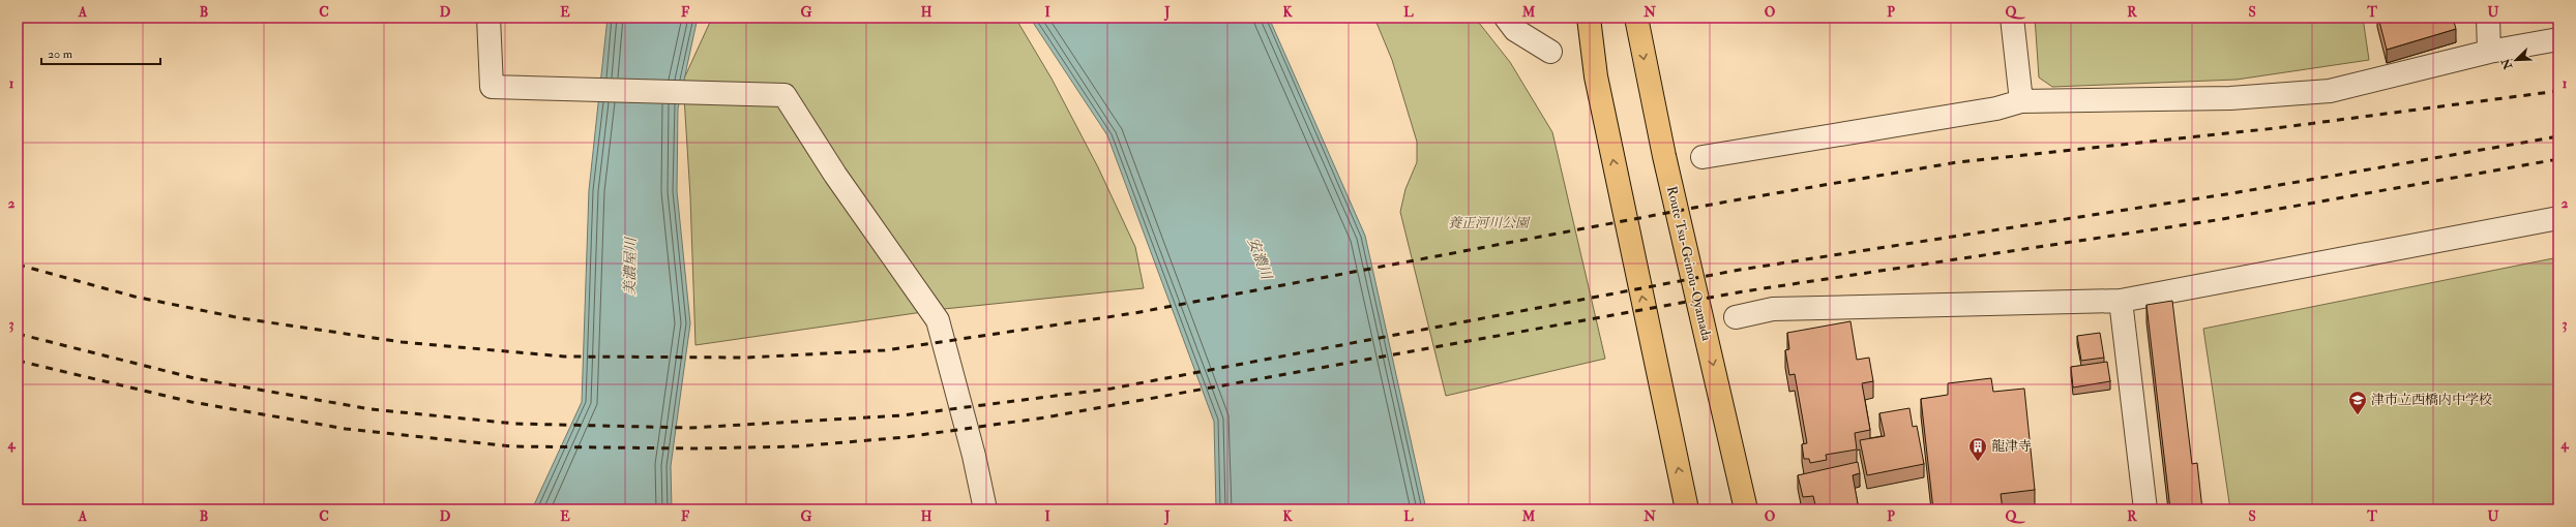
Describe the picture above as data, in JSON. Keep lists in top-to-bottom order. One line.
{"streets":{"main road":["Route Tsu-Geinou-Oyamada"]},"water":["安濃川","美濃屋川"],"parks":["養正河川公園"],"places":{"school or university":["津市立西橋内中学校"],"building":["龍津寺"]},"scale_bar":"20 m","north":"bottom left","grid":{"columns":["A","B","C","D","E","F","G","H","I","J","K","L","M","N","O","P","Q","R","S","T","U"],"rows":["1","2","3","4"]}}
